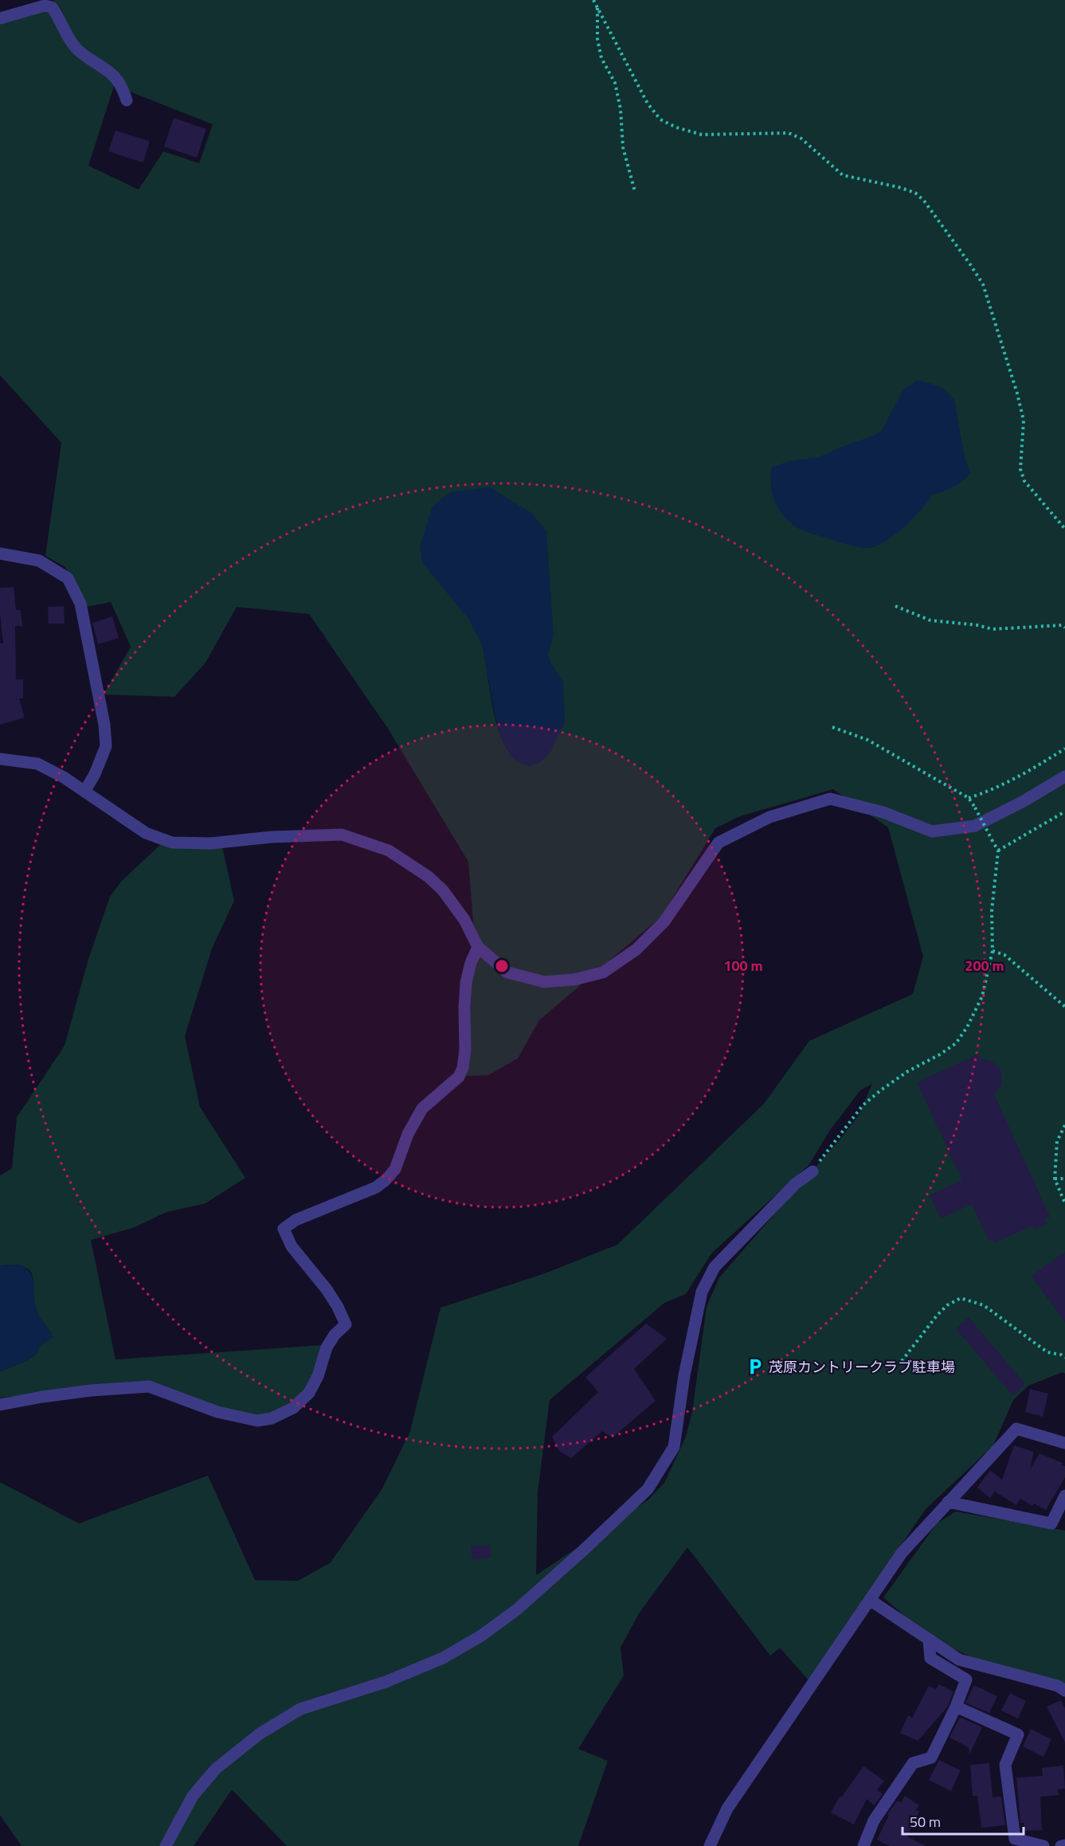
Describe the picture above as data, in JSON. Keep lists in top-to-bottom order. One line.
{"places":{"parking":["茂原カントリークラブ駐車場"]},"scale_bar":"50 m","rings":["100 m","200 m"]}
